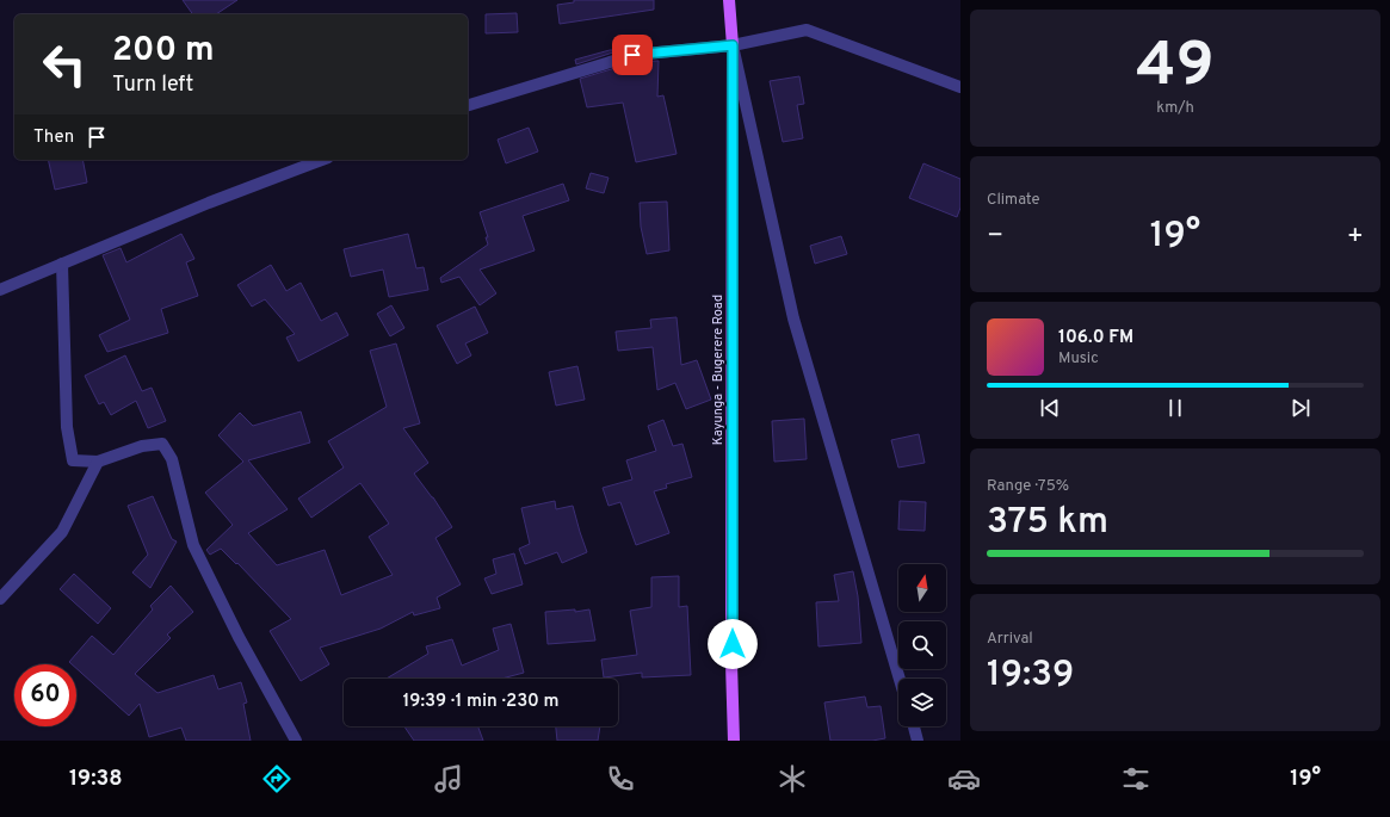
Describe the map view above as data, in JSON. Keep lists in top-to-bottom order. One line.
{"streets":{"main road":["Kayunga - Bugerere Road"]},"north":"top","page":{"tile":[["49","km/h"],"Climate",["Range · 75%","375 km"],["Arrival","19:39"]],"turn":["200 m","Turn left"],"then":"Then","heat":["−","19°","+"],"song":["106.0 FM","Music"],"limit":"60","trip":"19:39 · 1 min · 230 m","tabs":["19:38","19°"]}}
